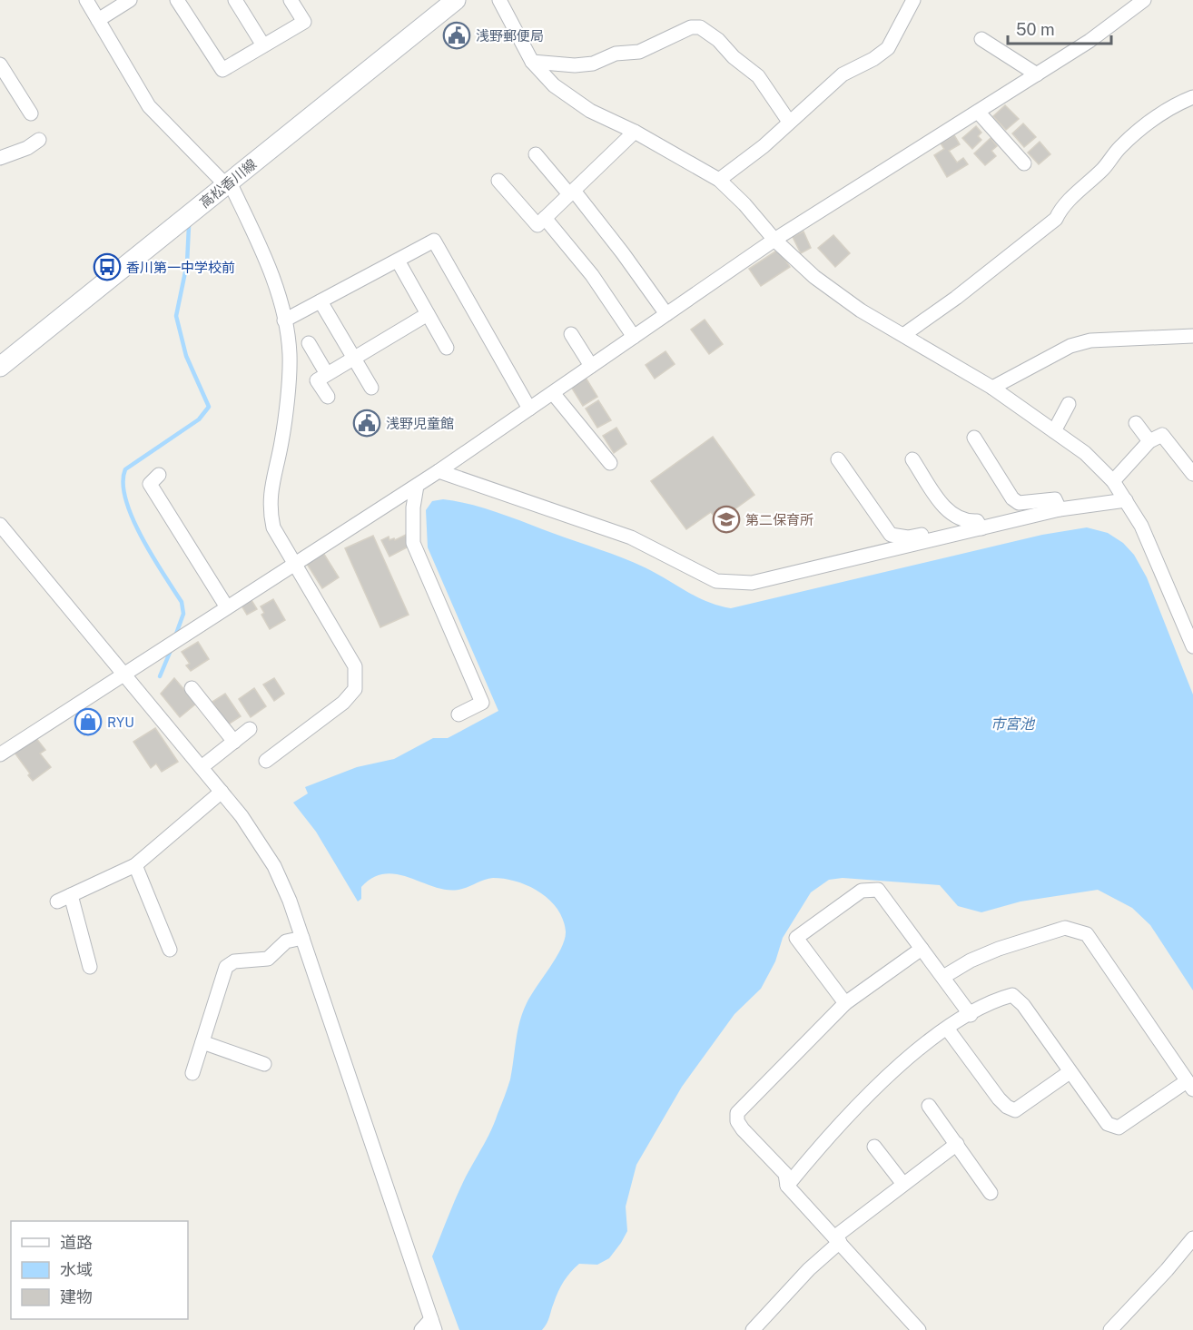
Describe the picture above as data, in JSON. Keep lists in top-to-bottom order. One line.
{"streets":{"main road":["高松香川線"]},"water":["市宮池"],"places":{"public building":["浅野郵便局","浅野児童館"],"bus stop":["香川第一中学校前"],"school or university":["第二保育所"],"shop":["RYU"]},"legend":["道路","水域","建物"],"scale_bar":"50 m"}
